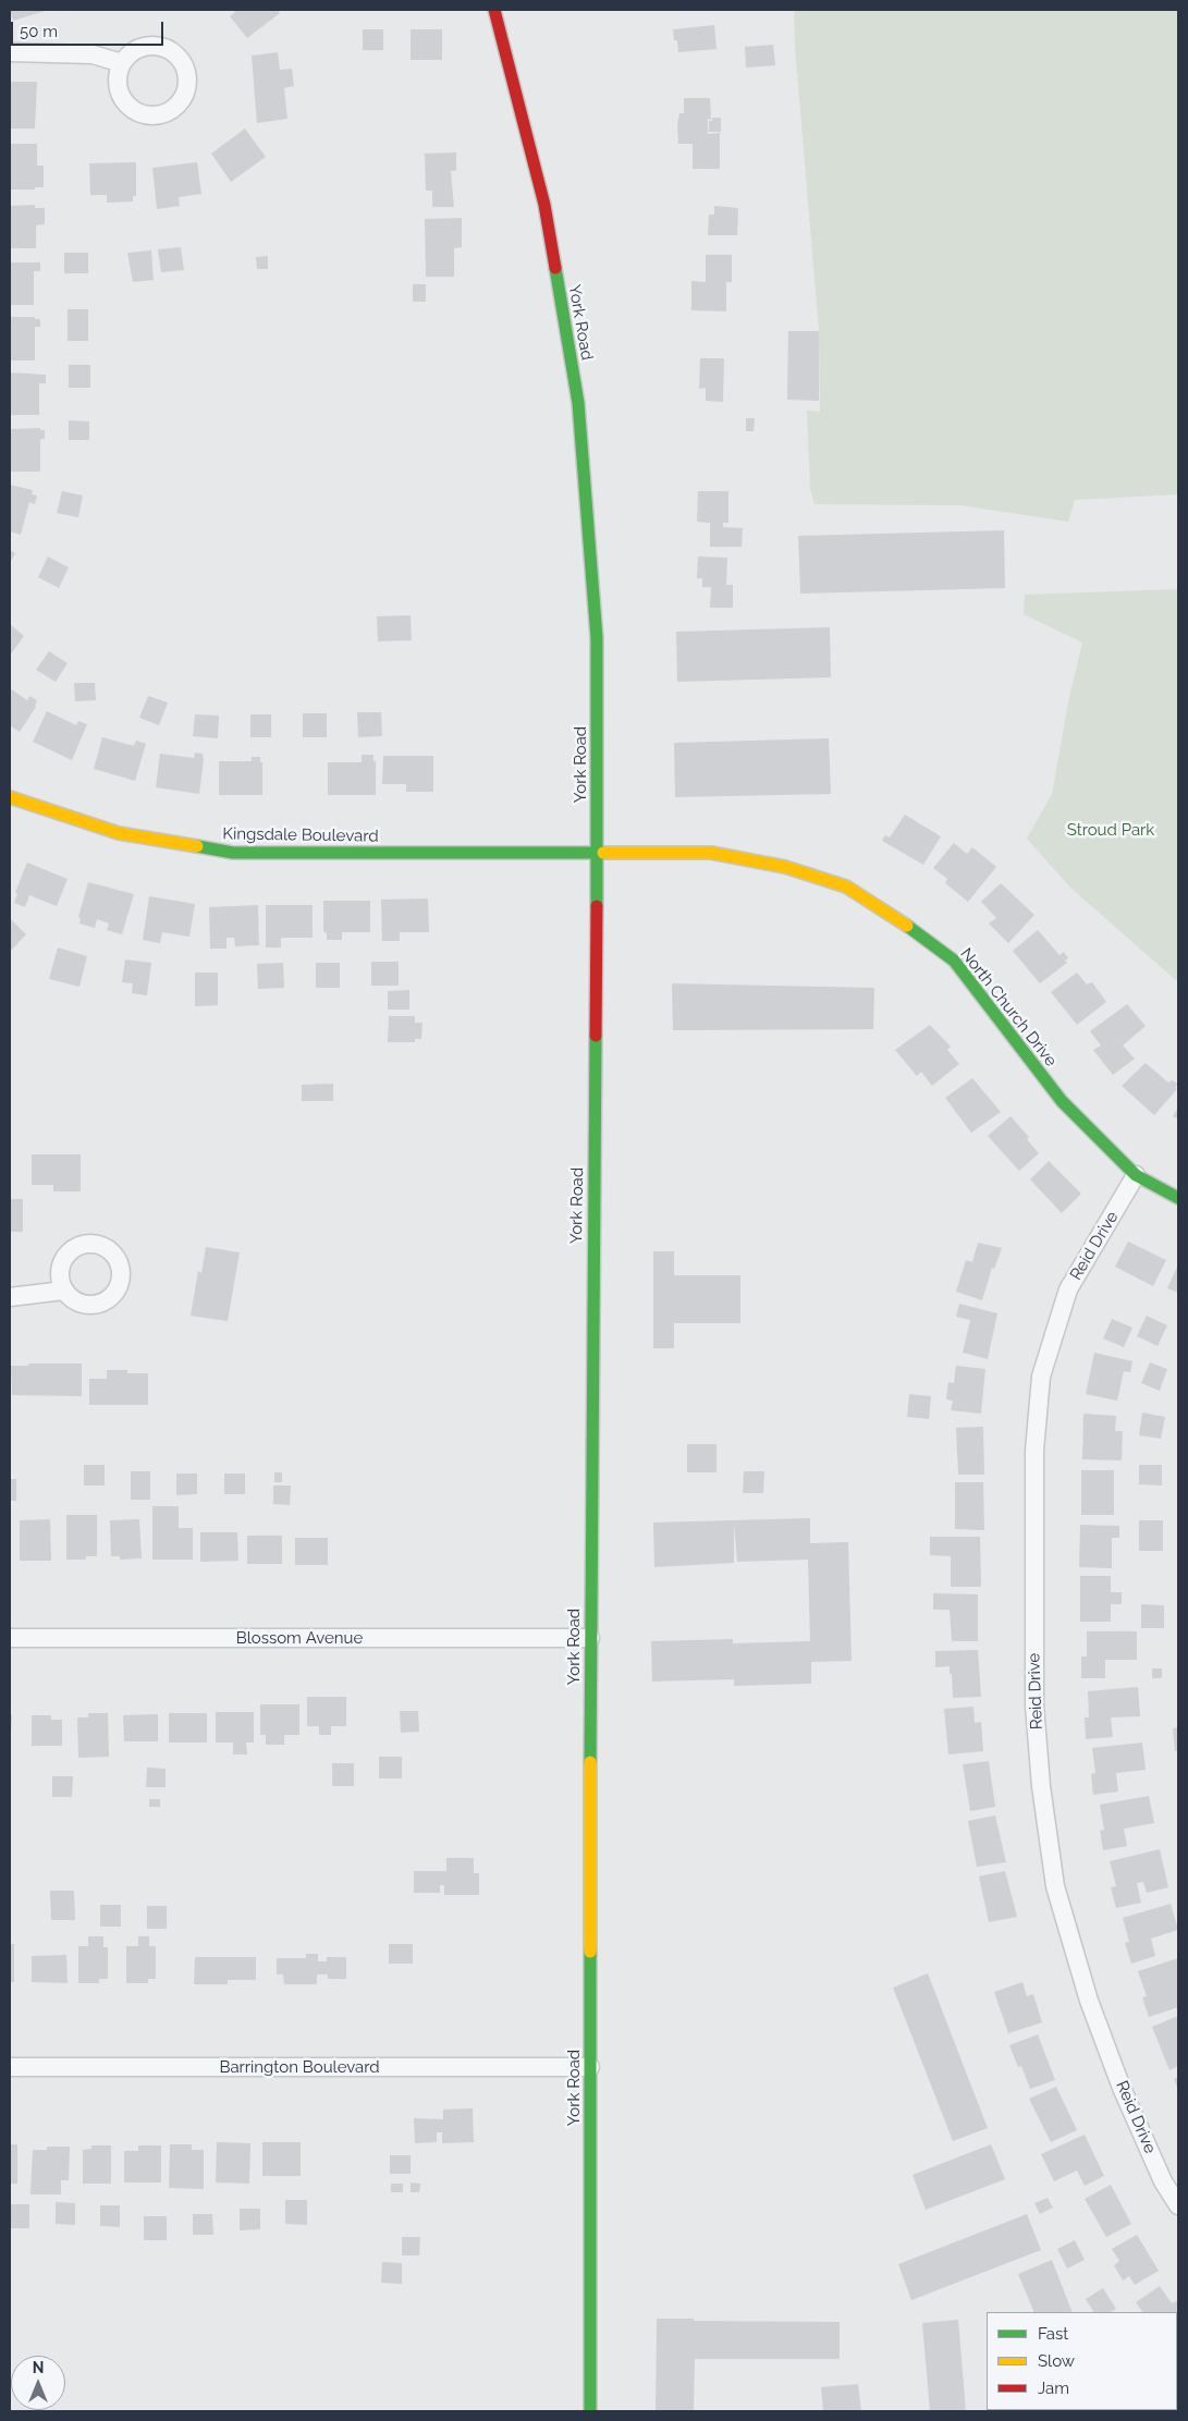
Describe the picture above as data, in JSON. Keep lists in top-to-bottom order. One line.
{"streets":{"main road":["York Road","Kingsdale Boulevard","North Church Drive"],"street":["Reid Drive","Blossom Avenue","Barrington Boulevard"]},"crossings":[["York Road","Kingsdale Boulevard"],["York Road","North Church Drive"],["York Road","Blossom Avenue"],["York Road","Barrington Boulevard"],["Kingsdale Boulevard","North Church Drive"],["North Church Drive","Reid Drive"]],"parks":["Stroud Park"],"legend":["Fast","Slow","Jam"],"scale_bar":"50 m","north":"top"}
